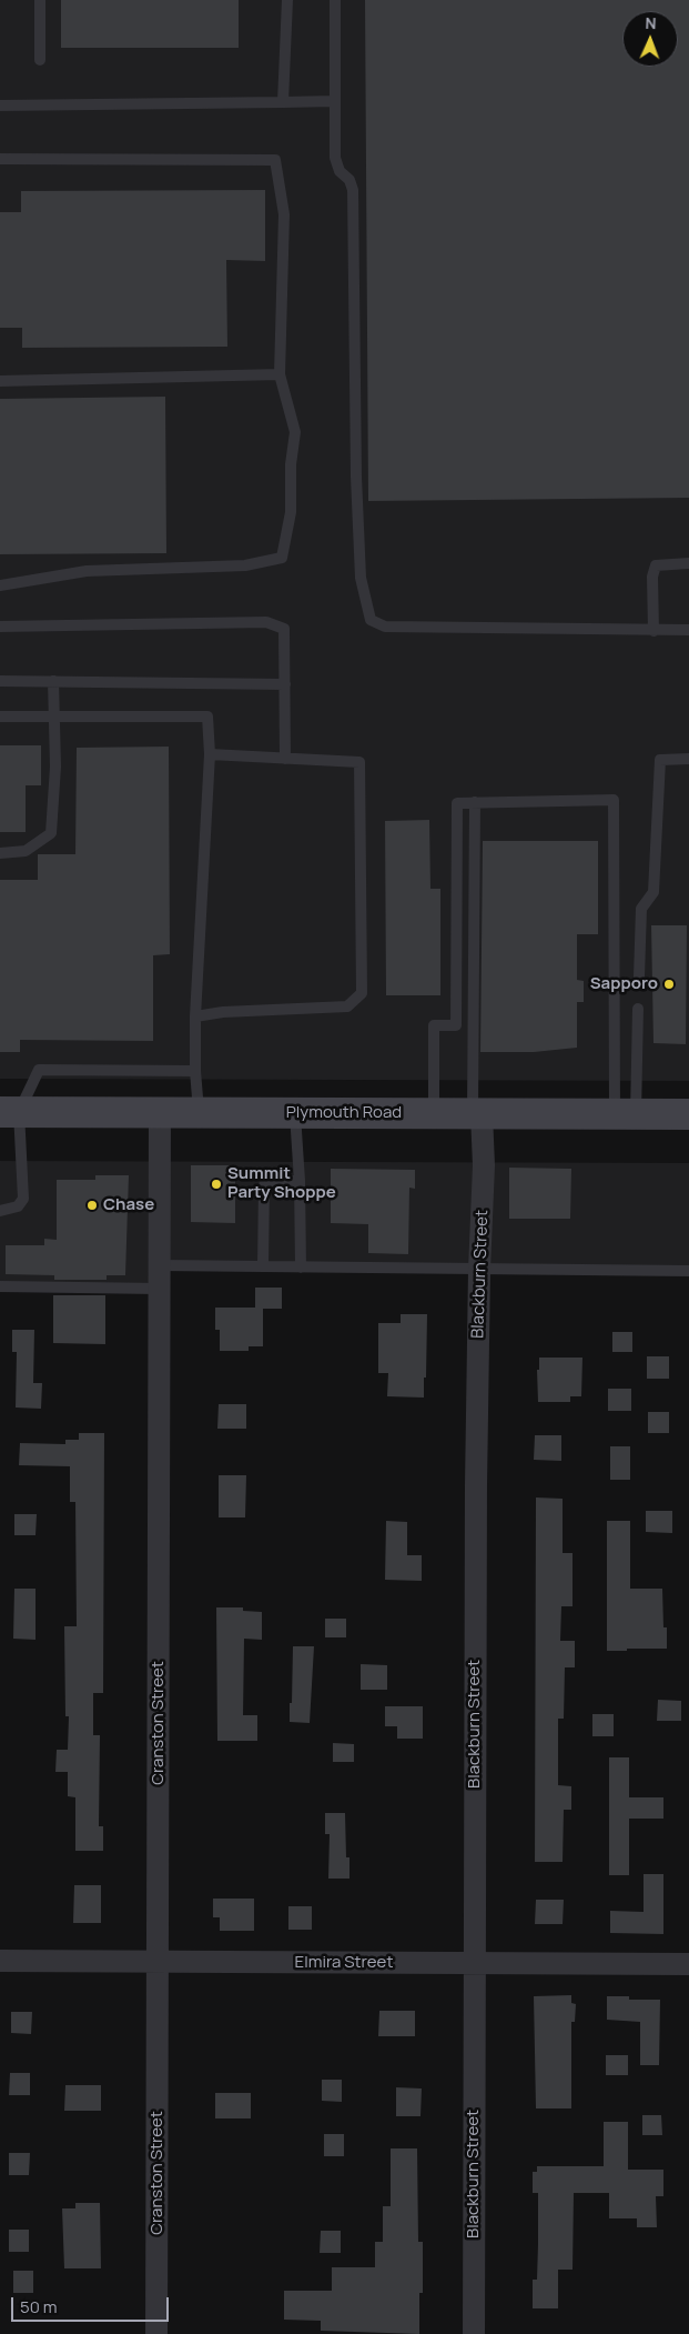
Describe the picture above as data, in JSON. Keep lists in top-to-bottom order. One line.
{"streets":{"main road":["Plymouth Road"],"street":["Blackburn Street","Cranston Street","Elmira Street"]},"crossings":[["Plymouth Road","Blackburn Street"],["Plymouth Road","Cranston Street"],["Blackburn Street","Elmira Street"],["Cranston Street","Elmira Street"]],"places":["Sapporo","Summit Party Shoppe","Chase"],"scale_bar":"50 m","north":"top"}
